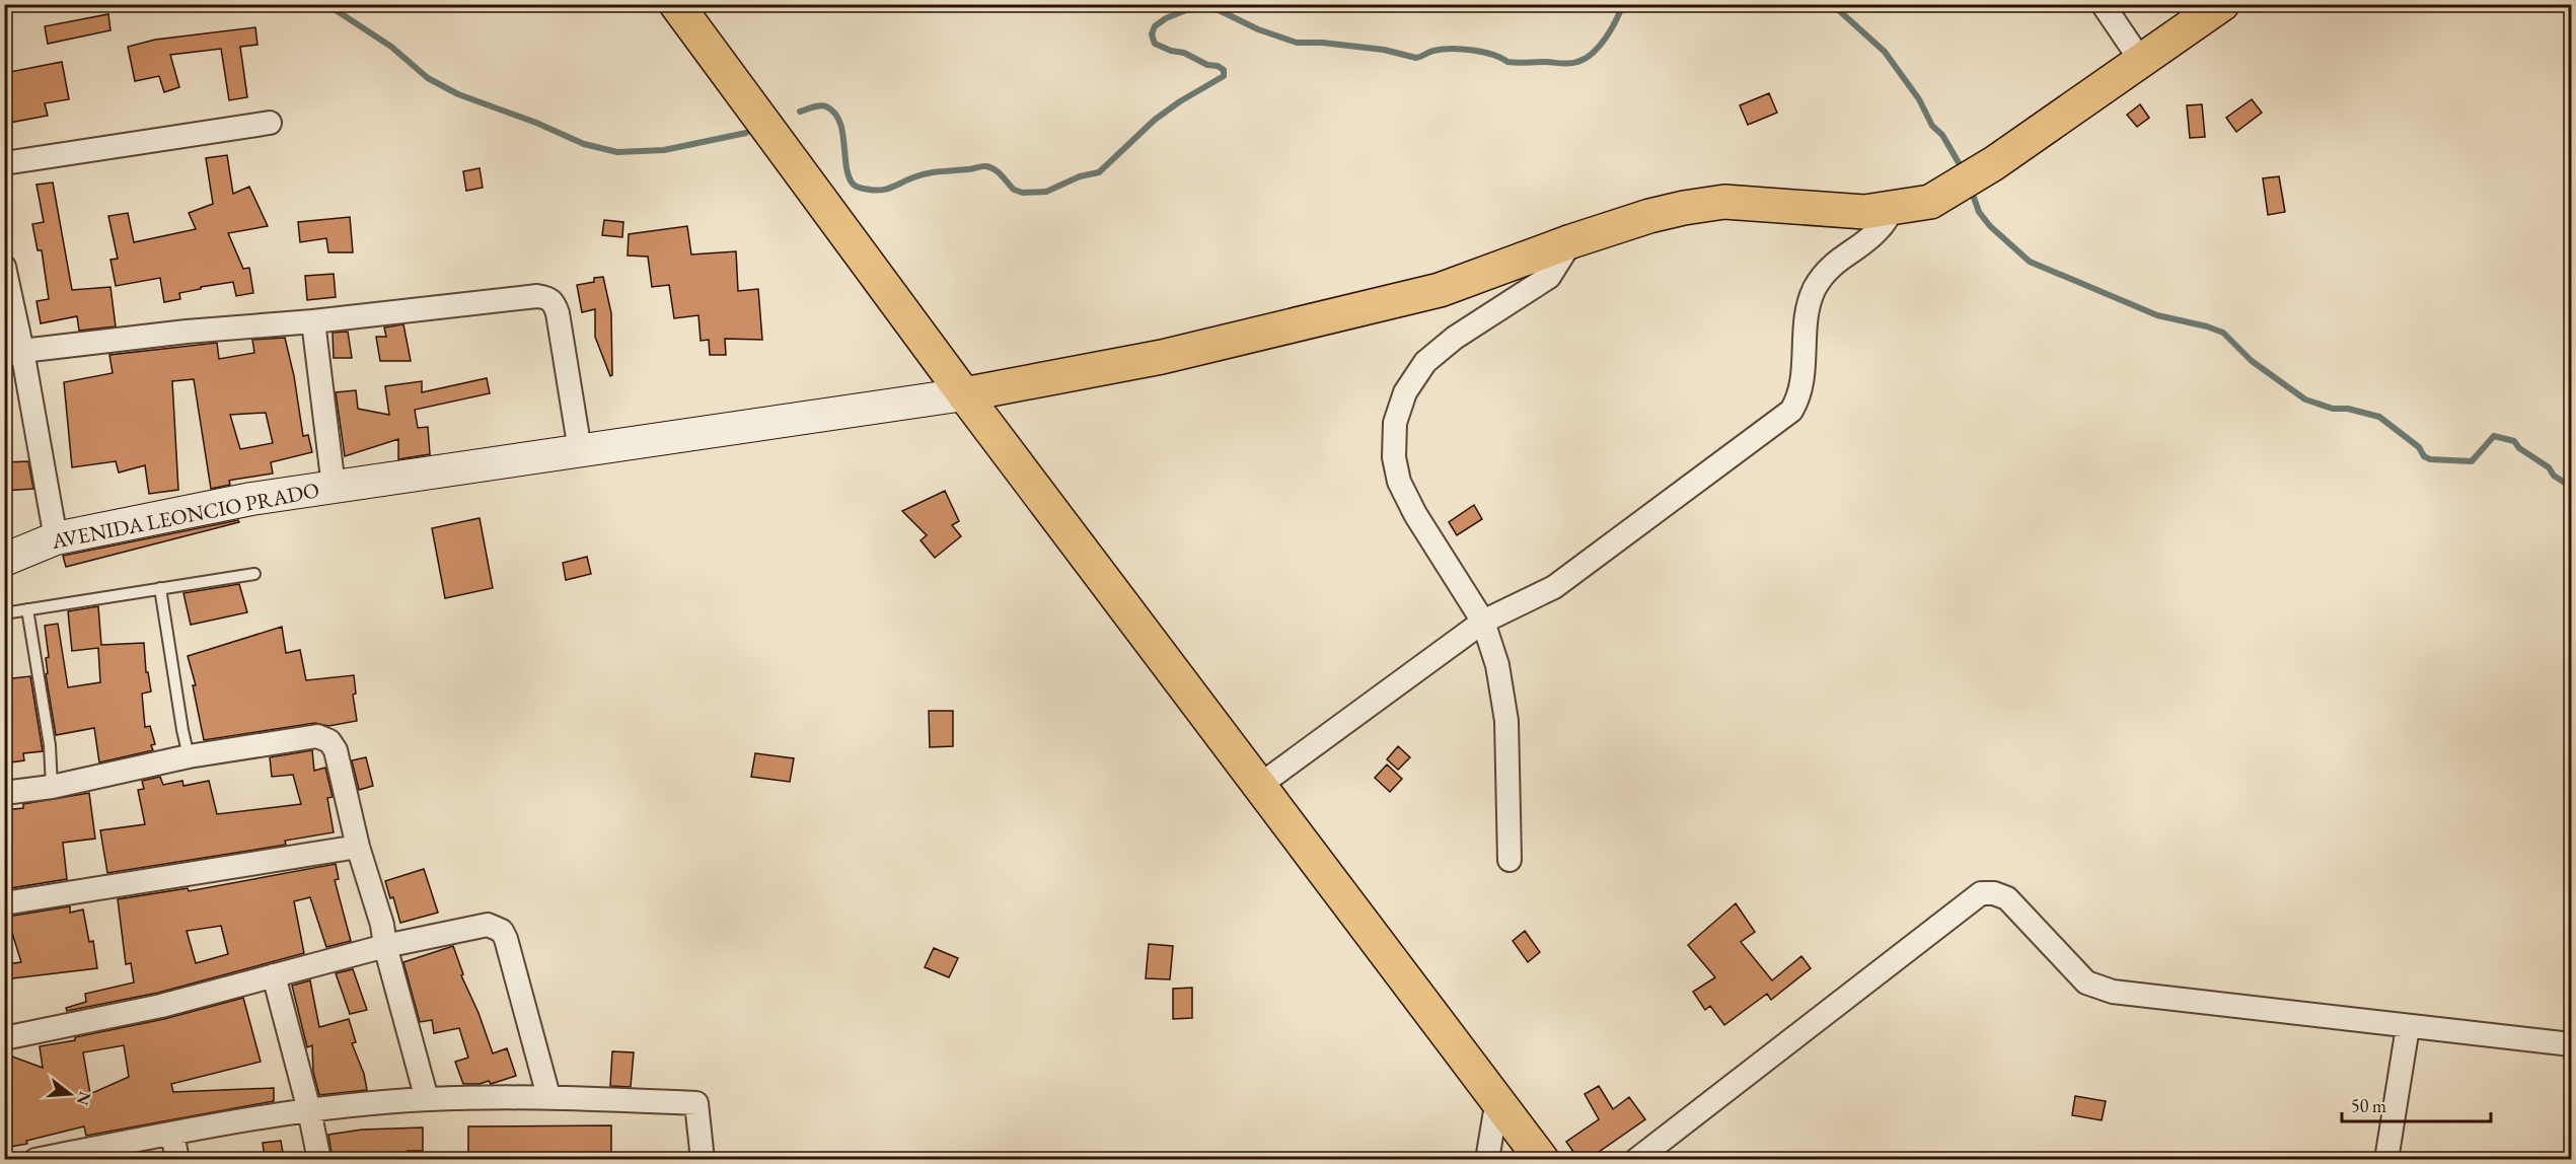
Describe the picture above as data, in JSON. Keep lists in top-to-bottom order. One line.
{"streets":{"main road":["AVENIDA LEONCIO PRADO"]},"scale_bar":"50 m","north":"right"}
